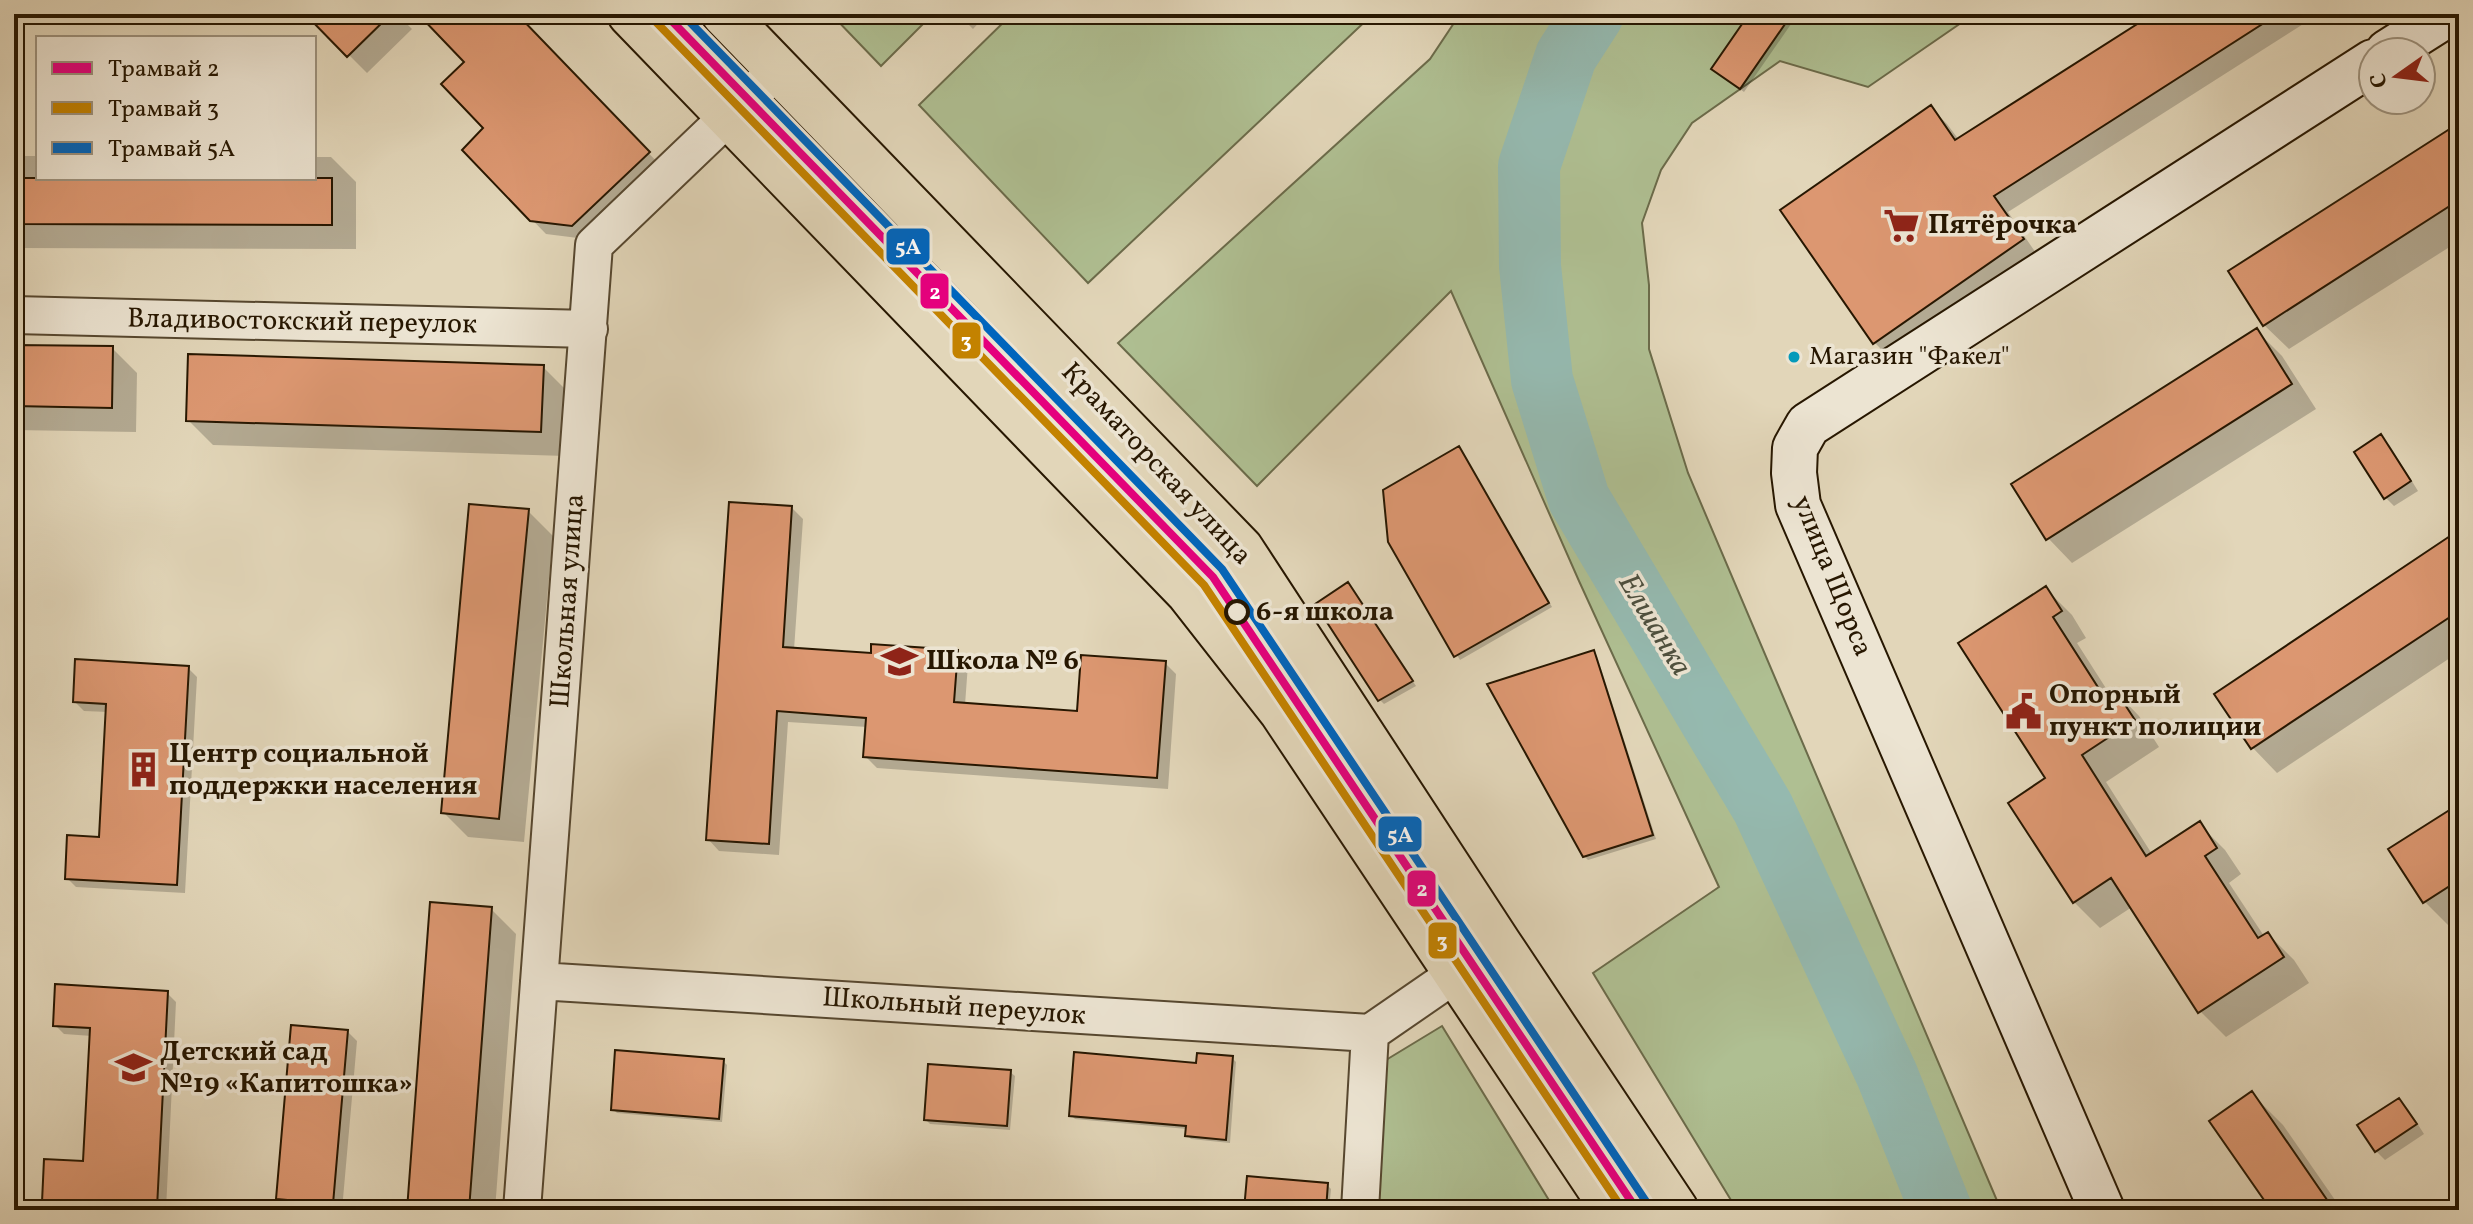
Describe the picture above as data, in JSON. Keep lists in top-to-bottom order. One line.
{"streets":{"main road":["Краматорская улица"],"street":["Владивостокский переулок","улица Щорса","Школьная улица","Школьный переулок"]},"crossings":[["Владивостокский переулок","Школьная улица"],["Краматорская улица","Школьная улица"],["Школьная улица","Школьный переулок"]],"water":["Елшанка"],"places":{"supermarket":["Пятёрочка"],"other":["Магазин \"Факел\"","6-я школа"],"school or university":["Школа № 6","Детский сад №19 «Капитошка»"],"public building":["Опорный пункт полиции"],"building":["Центр социальной поддержки населения"]},"lines":["tram line 2","tram line 5А","tram line 3"],"legend":["Трамвай 2","Трамвай 3","Трамвай 5А"],"north":"left"}
